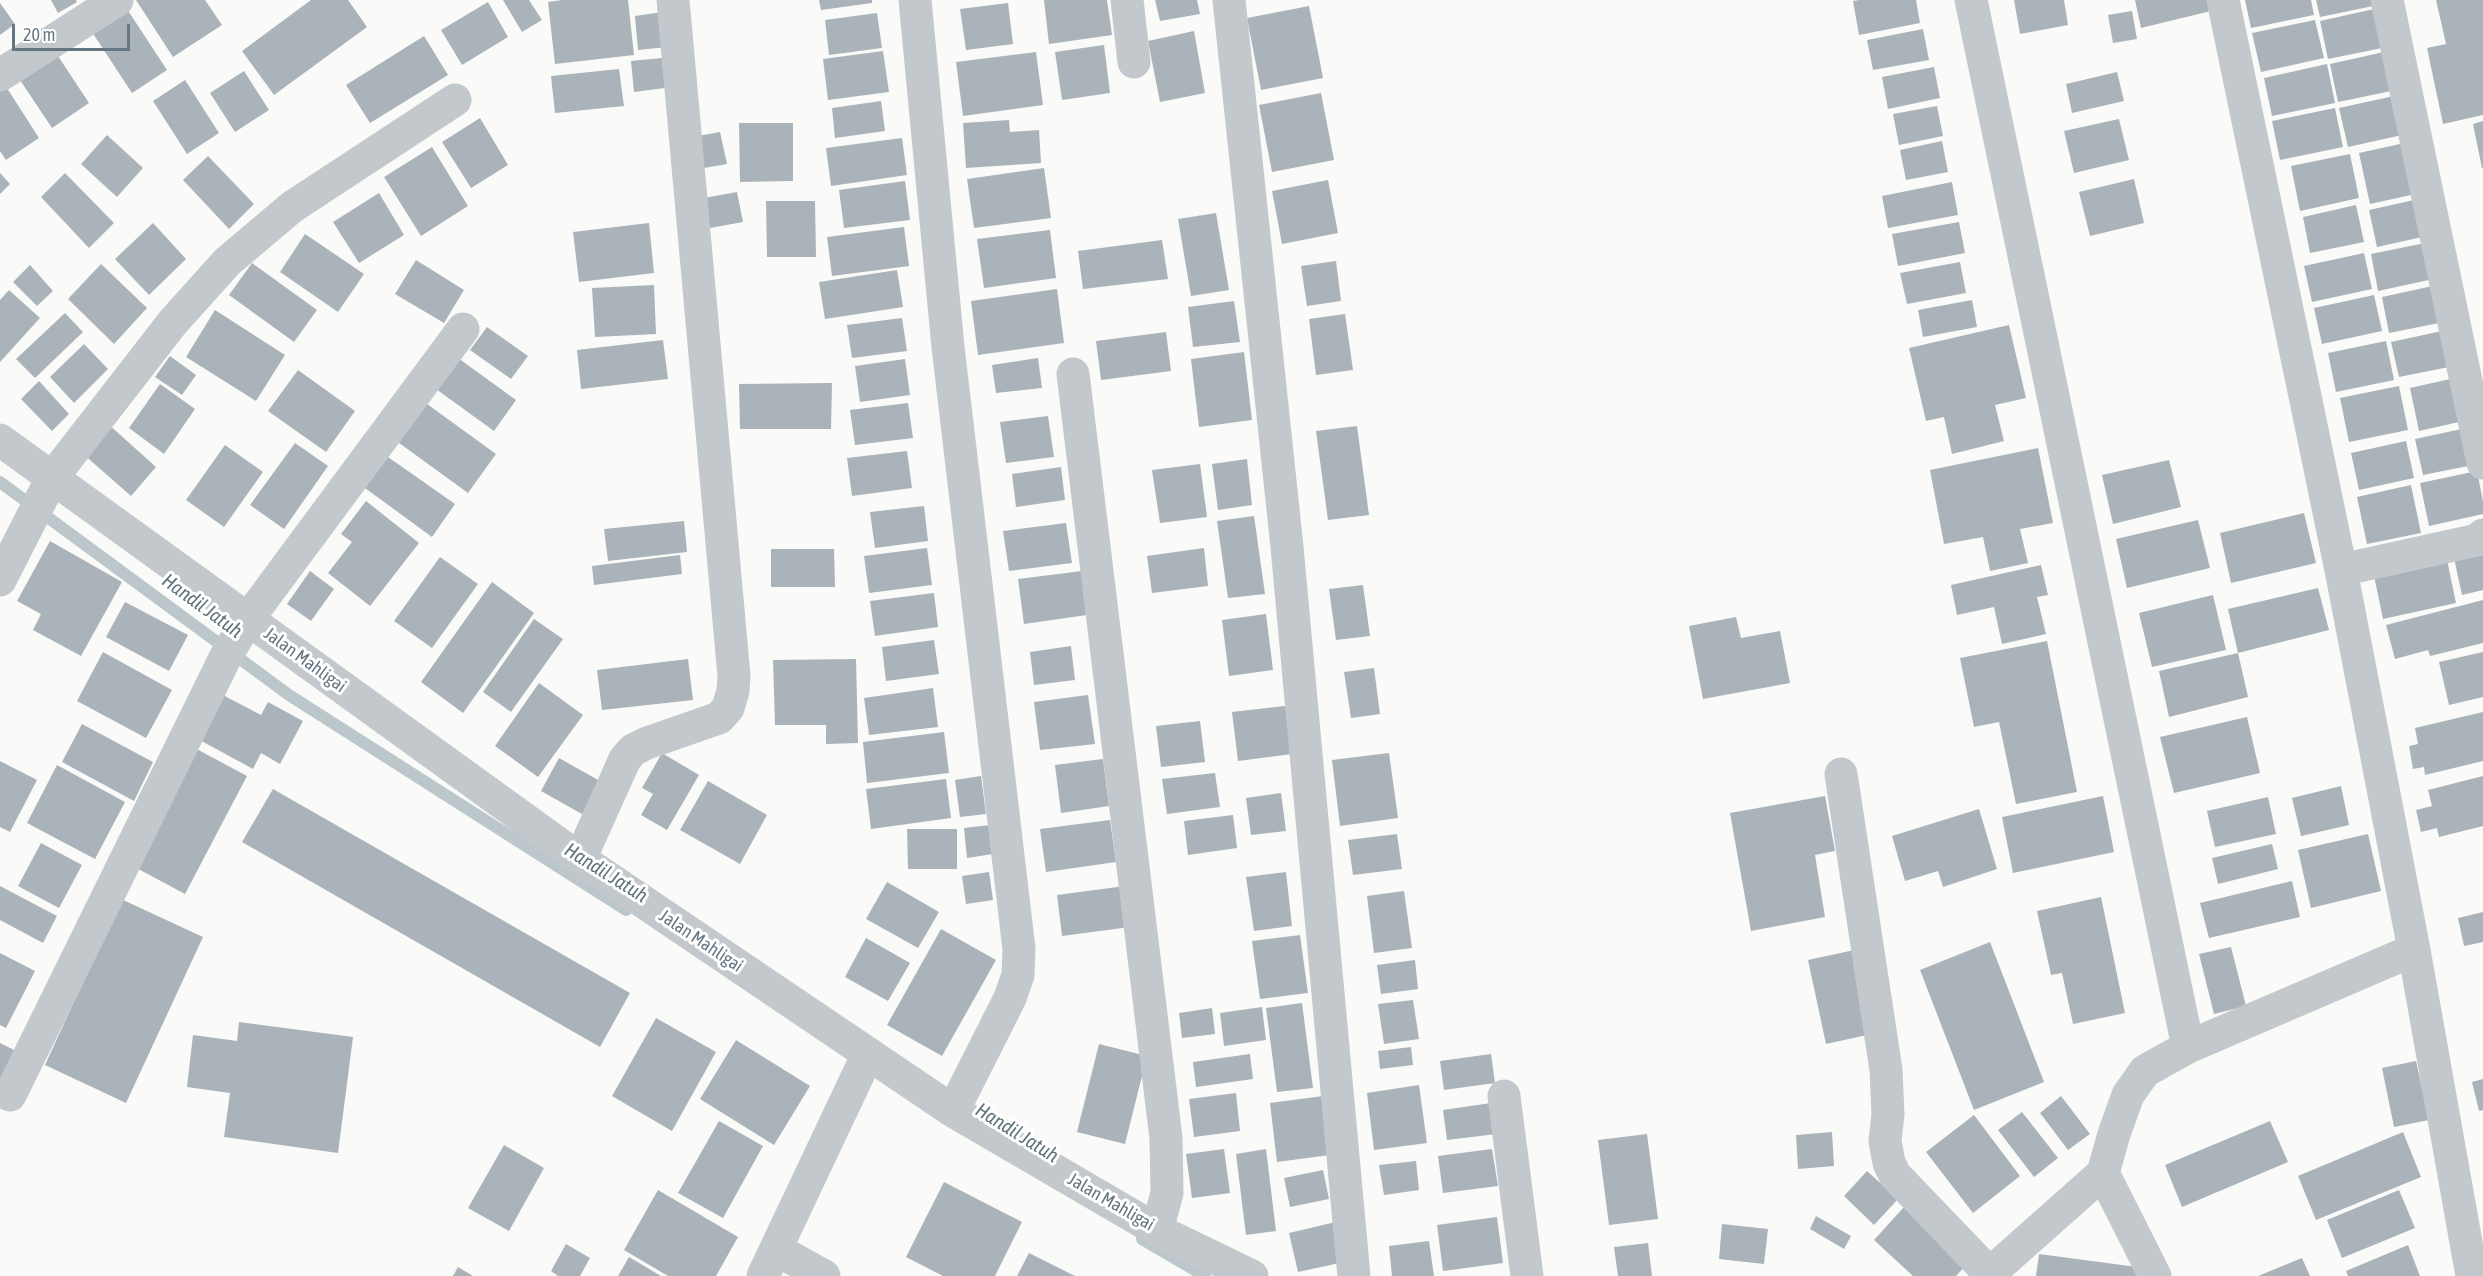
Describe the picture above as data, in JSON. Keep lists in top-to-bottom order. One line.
{"streets":{"street":["Jalan Mahligai"]},"water":["Handil Jatuh"],"scale_bar":"20 m"}
